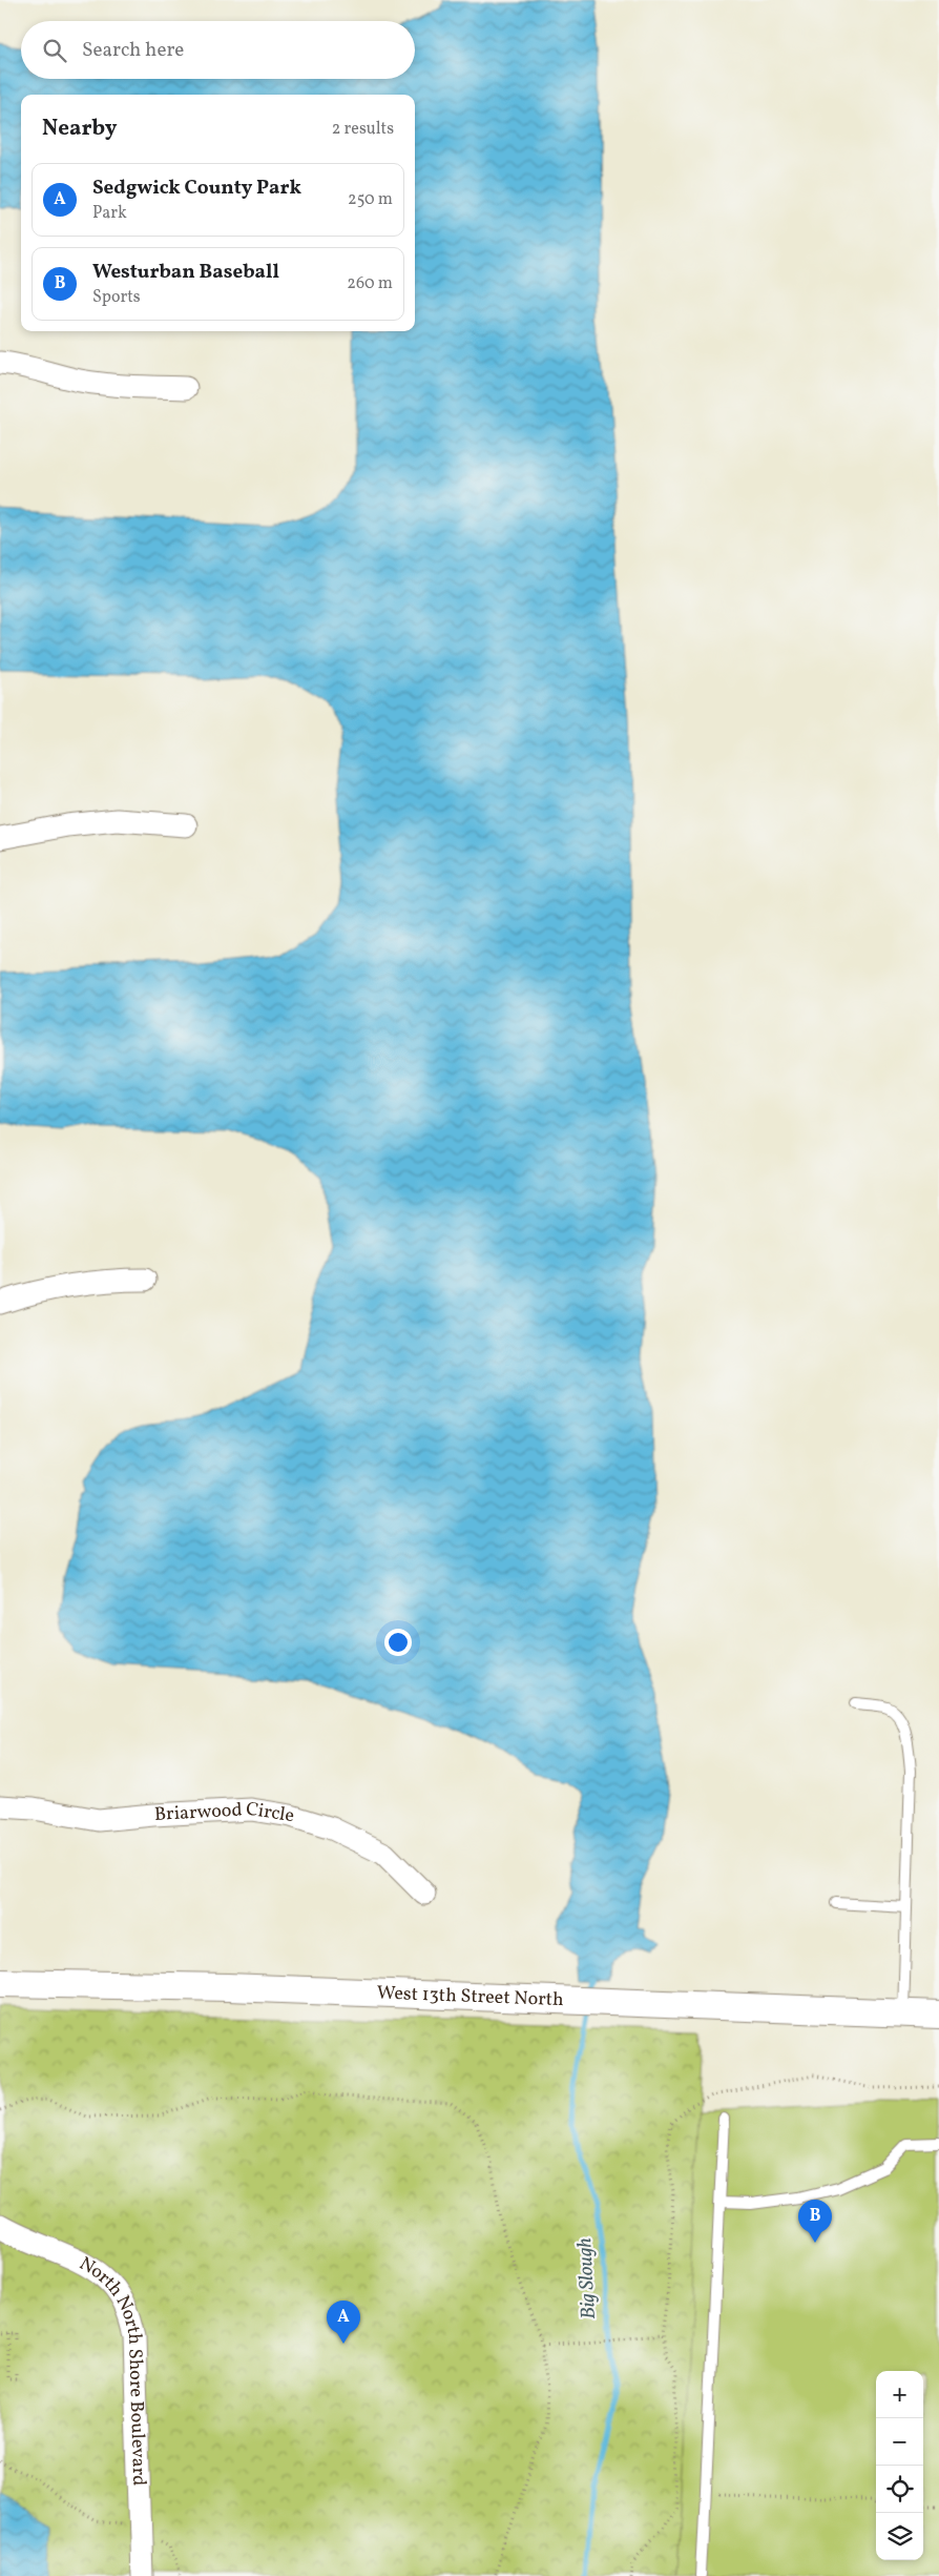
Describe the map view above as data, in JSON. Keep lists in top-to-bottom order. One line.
{"streets":{"street":["Briarwood Circle","West 13th Street North","North North Shore Boulevard"]},"water":["Big Slough"],"page":{"search":"Search here","heading":["Nearby","2 results"],"list":[{"mark":"A","name":"Sedgwick County Park","note":"Park","value":"250 m"},{"mark":"B","name":"Westurban Baseball","note":"Sports","value":"260 m"}],"pins":["B","A"],"map_buttons":["+","−"]}}
